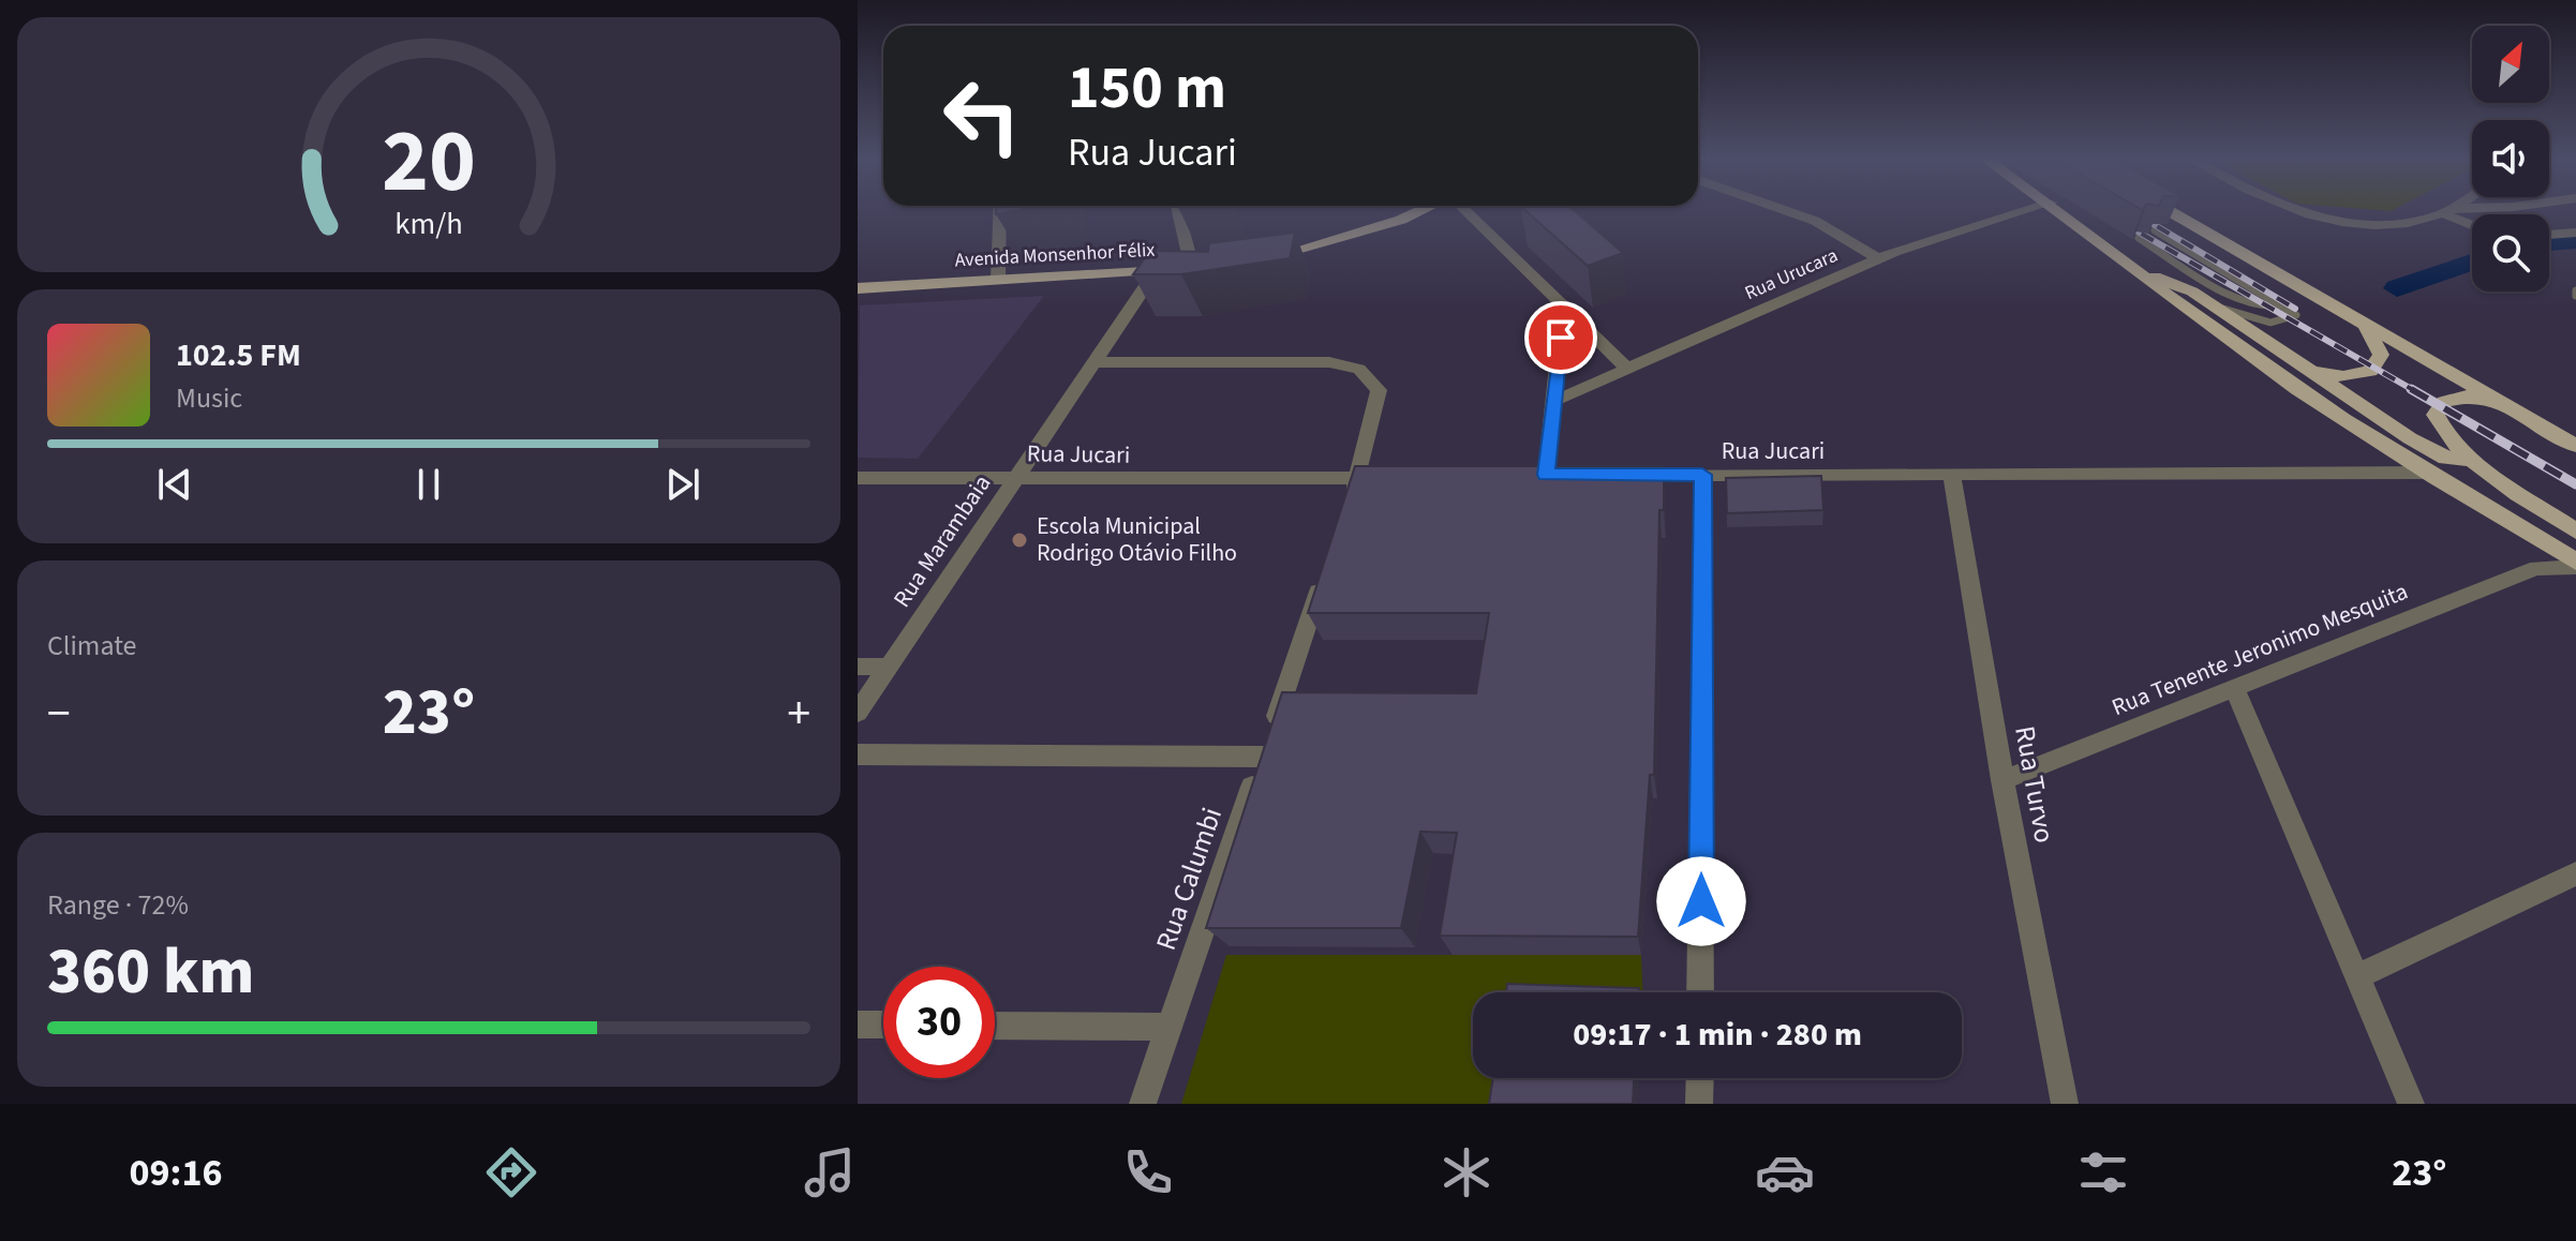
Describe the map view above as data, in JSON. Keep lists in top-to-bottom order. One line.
{"streets":{"main road":["Avenida Monsenhor Félix"],"street":["Rua Urucara","Rua Jucari","Rua Marambaia","Rua Tenente Jeronimo Mesquita","Rua Turvo","Rua Calumbi"]},"crossings":[["Avenida Monsenhor Félix","Rua Marambaia"],["Rua Jucari","Rua Marambaia"],["Rua Jucari","Rua Turvo"],["Rua Tenente Jeronimo Mesquita","Rua Turvo"]],"places":["Escola Municipal Rodrigo Otávio Filho"],"north":"top right","page":{"turn":["150 m","Rua Jucari"],"song":["102.5 FM","Music"],"tile":["Climate",["Range · 72%","360 km"]],"heat":["−","23°","+"],"limit":"30","trip":"09:17 · 1 min · 280 m","tabs":["09:16","23°"],"gauge":["20","km/h"]}}
